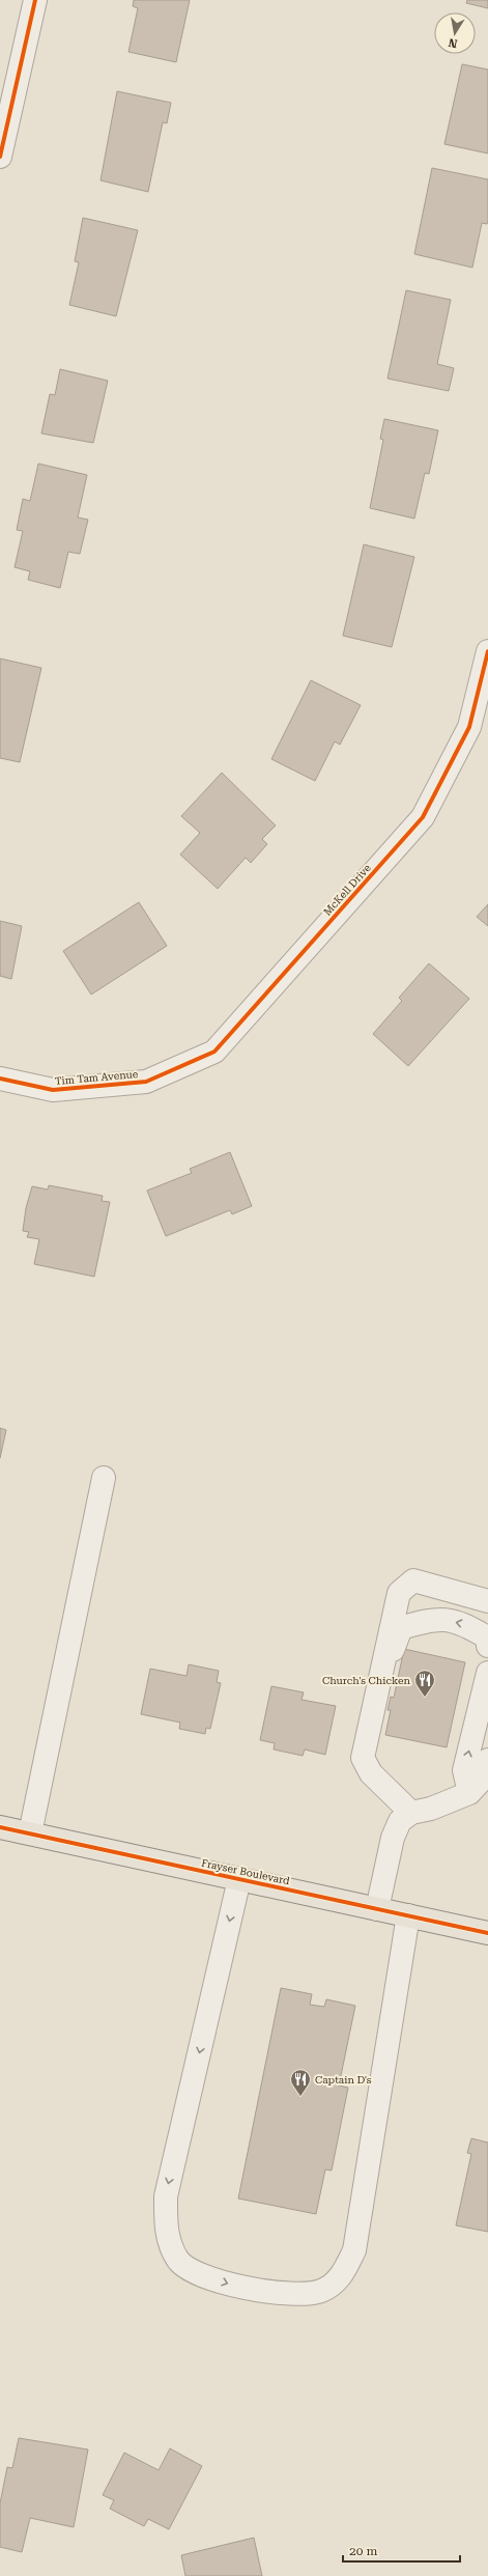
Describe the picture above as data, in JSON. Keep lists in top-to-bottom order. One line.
{"streets":{"main road":["Frayser Boulevard"],"street":["McKell Drive","Tim Tam Avenue"]},"crossings":[["McKell Drive","Tim Tam Avenue"]],"places":{"restaurant":["Church's Chicken","Captain D's"]},"scale_bar":"20 m","north":"bottom"}
